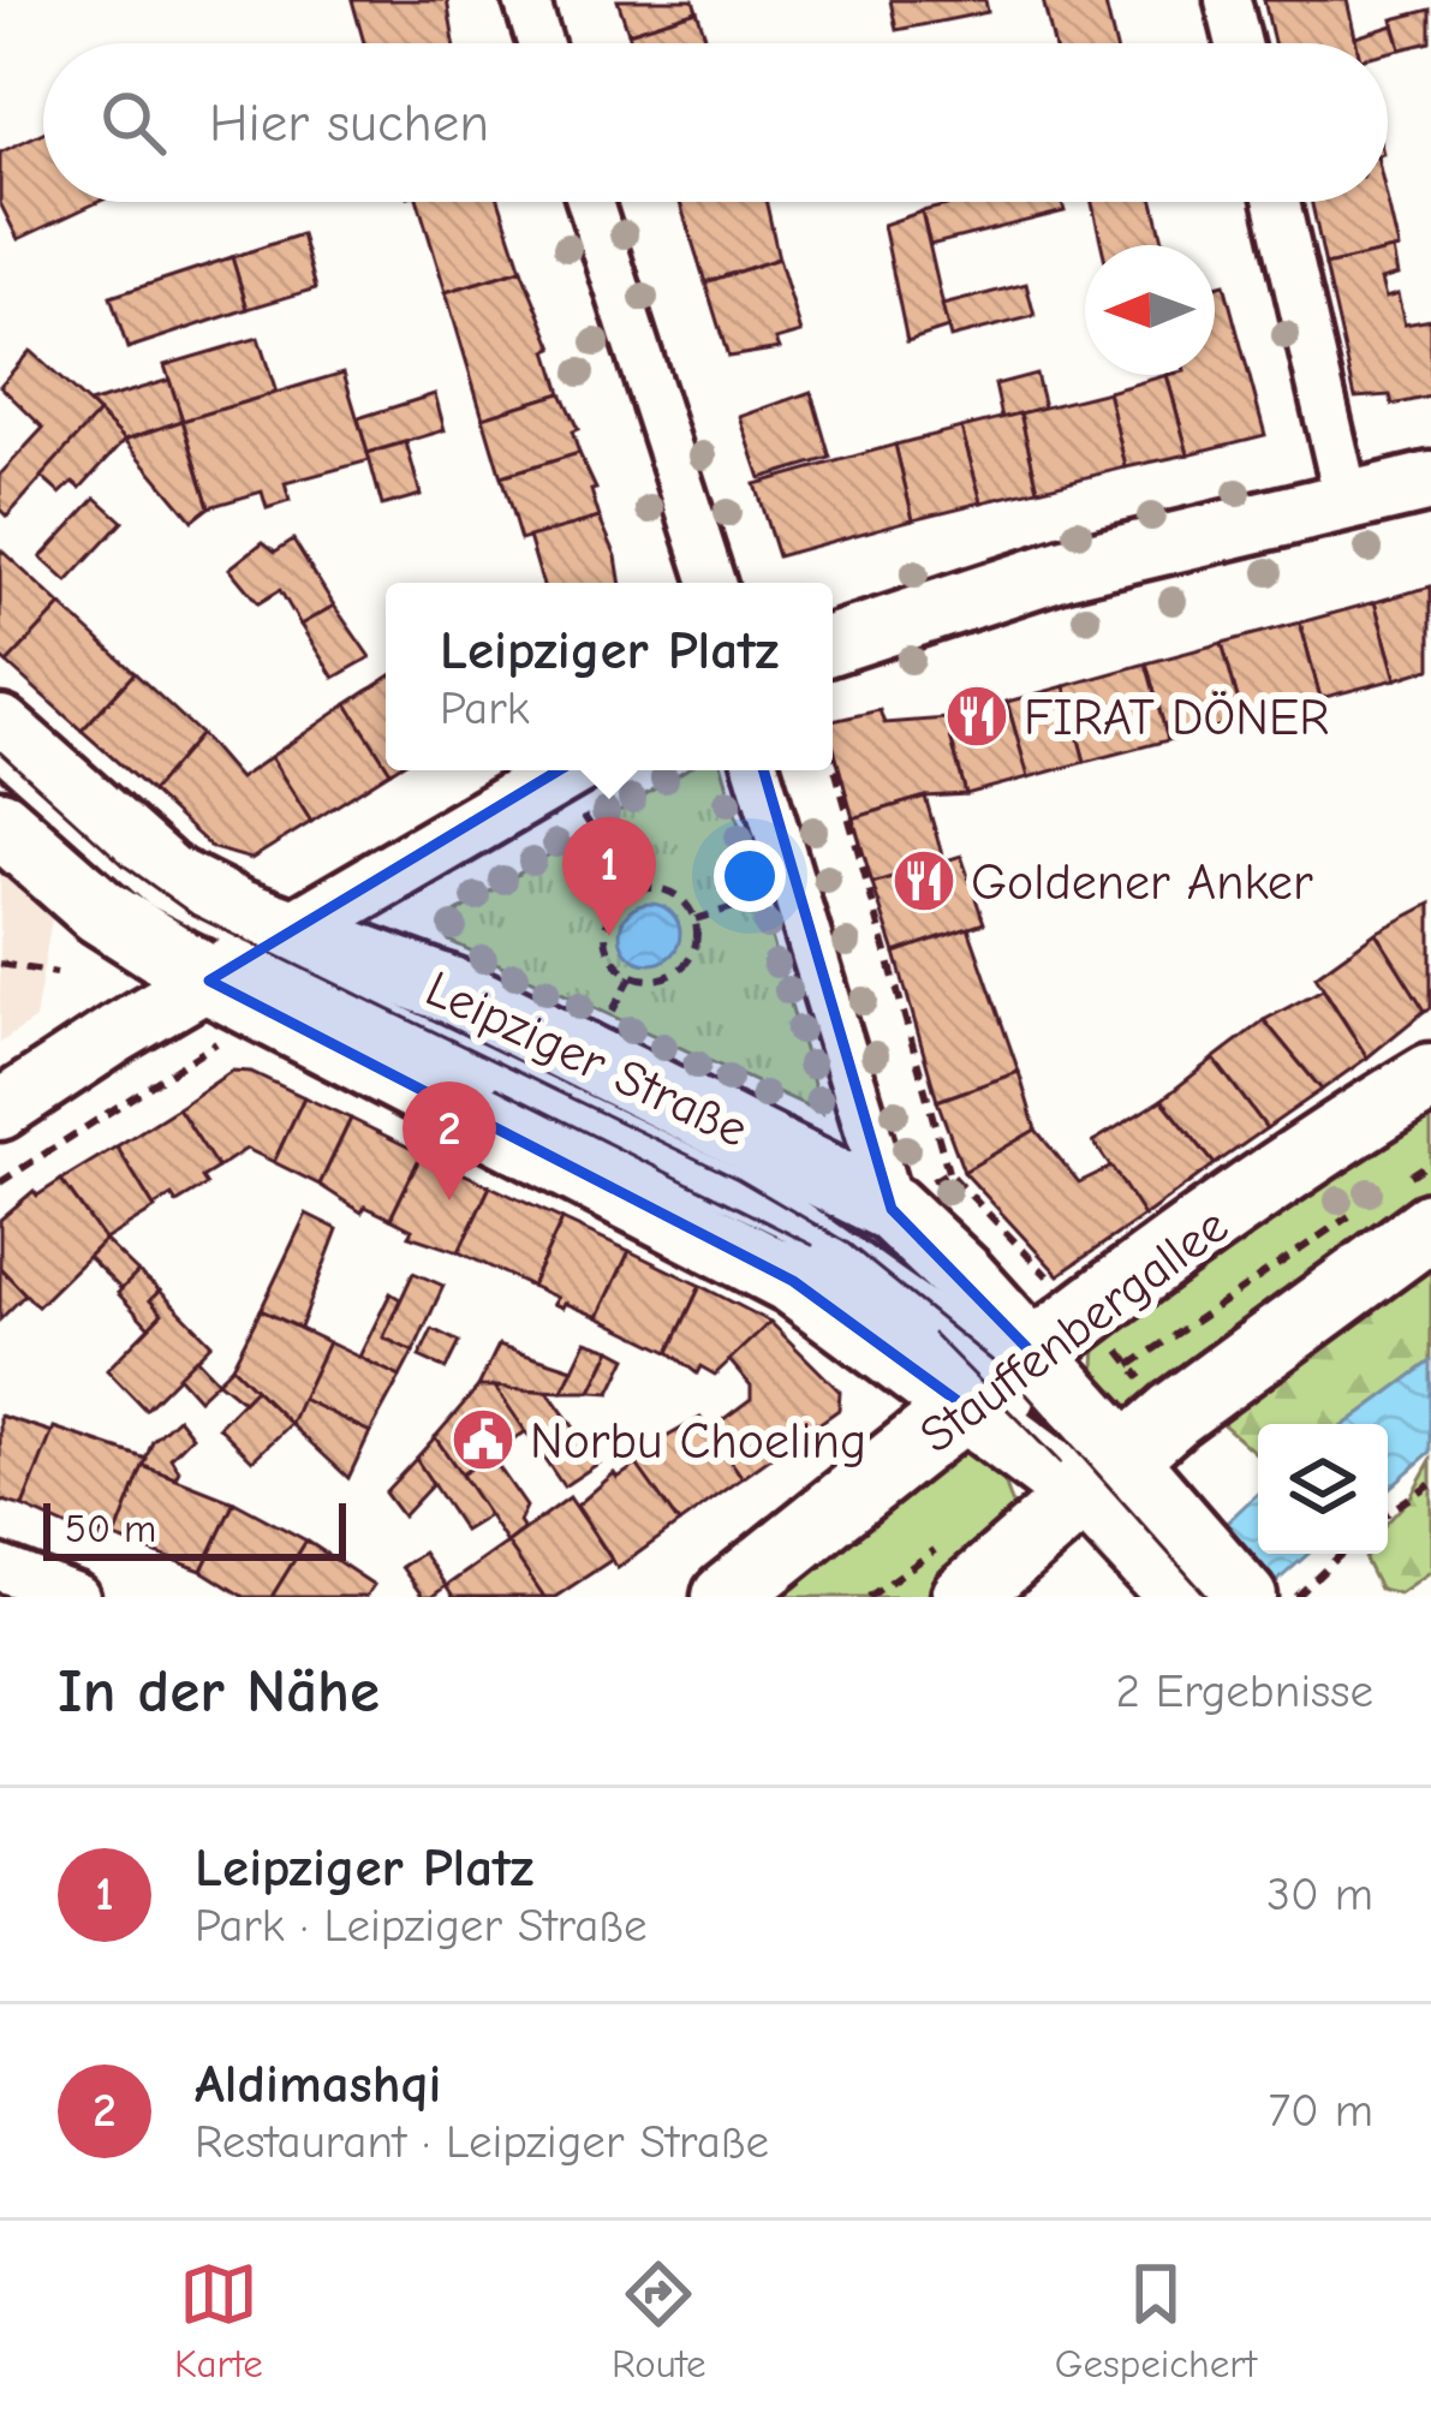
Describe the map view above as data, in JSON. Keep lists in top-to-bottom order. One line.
{"streets":{"main road":["Leipziger Straße","Stauffenbergallee"]},"crossings":[["Leipziger Straße","Stauffenbergallee"]],"places":{"restaurant":["FIRAT DÖNER","Goldener Anker"],"public building":["Norbu Choeling"]},"scale_bar":"50 m","north":"left","page":{"search":"Hier suchen","popup":["Leipziger Platz","Park"],"pins":["1","2"],"scale":"50 m","heading":["In der Nähe","2 Ergebnisse"],"list":[{"mark":"1","name":"Leipziger Platz","note":"Park · Leipziger Straße","value":"30 m"},{"mark":"2","name":"Aldimashqi","note":"Restaurant · Leipziger Straße","value":"70 m"}],"nav":["Karte","Route","Gespeichert"]}}
